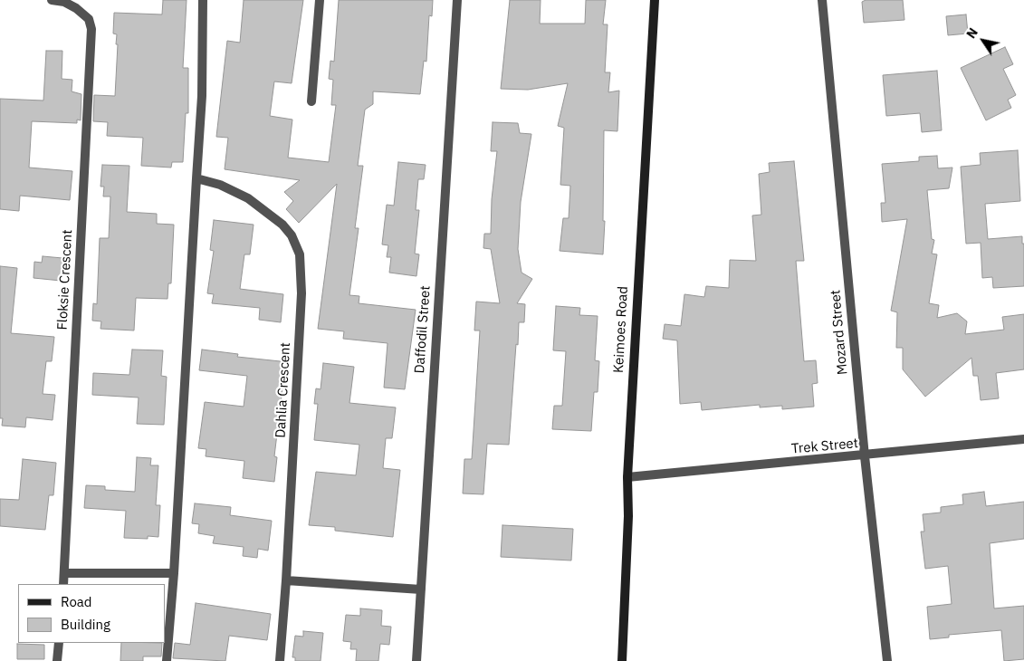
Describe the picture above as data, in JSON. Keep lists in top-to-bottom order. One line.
{"streets":{"street":["Floksie Crescent","Daffodil Street","Keimoes Road","Mozard Street","Dahlia Crescent","Trek Street"]},"crossings":[["Keimoes Road","Trek Street"],["Mozard Street","Trek Street"]],"legend":["Road","Building"],"north":"top left"}
